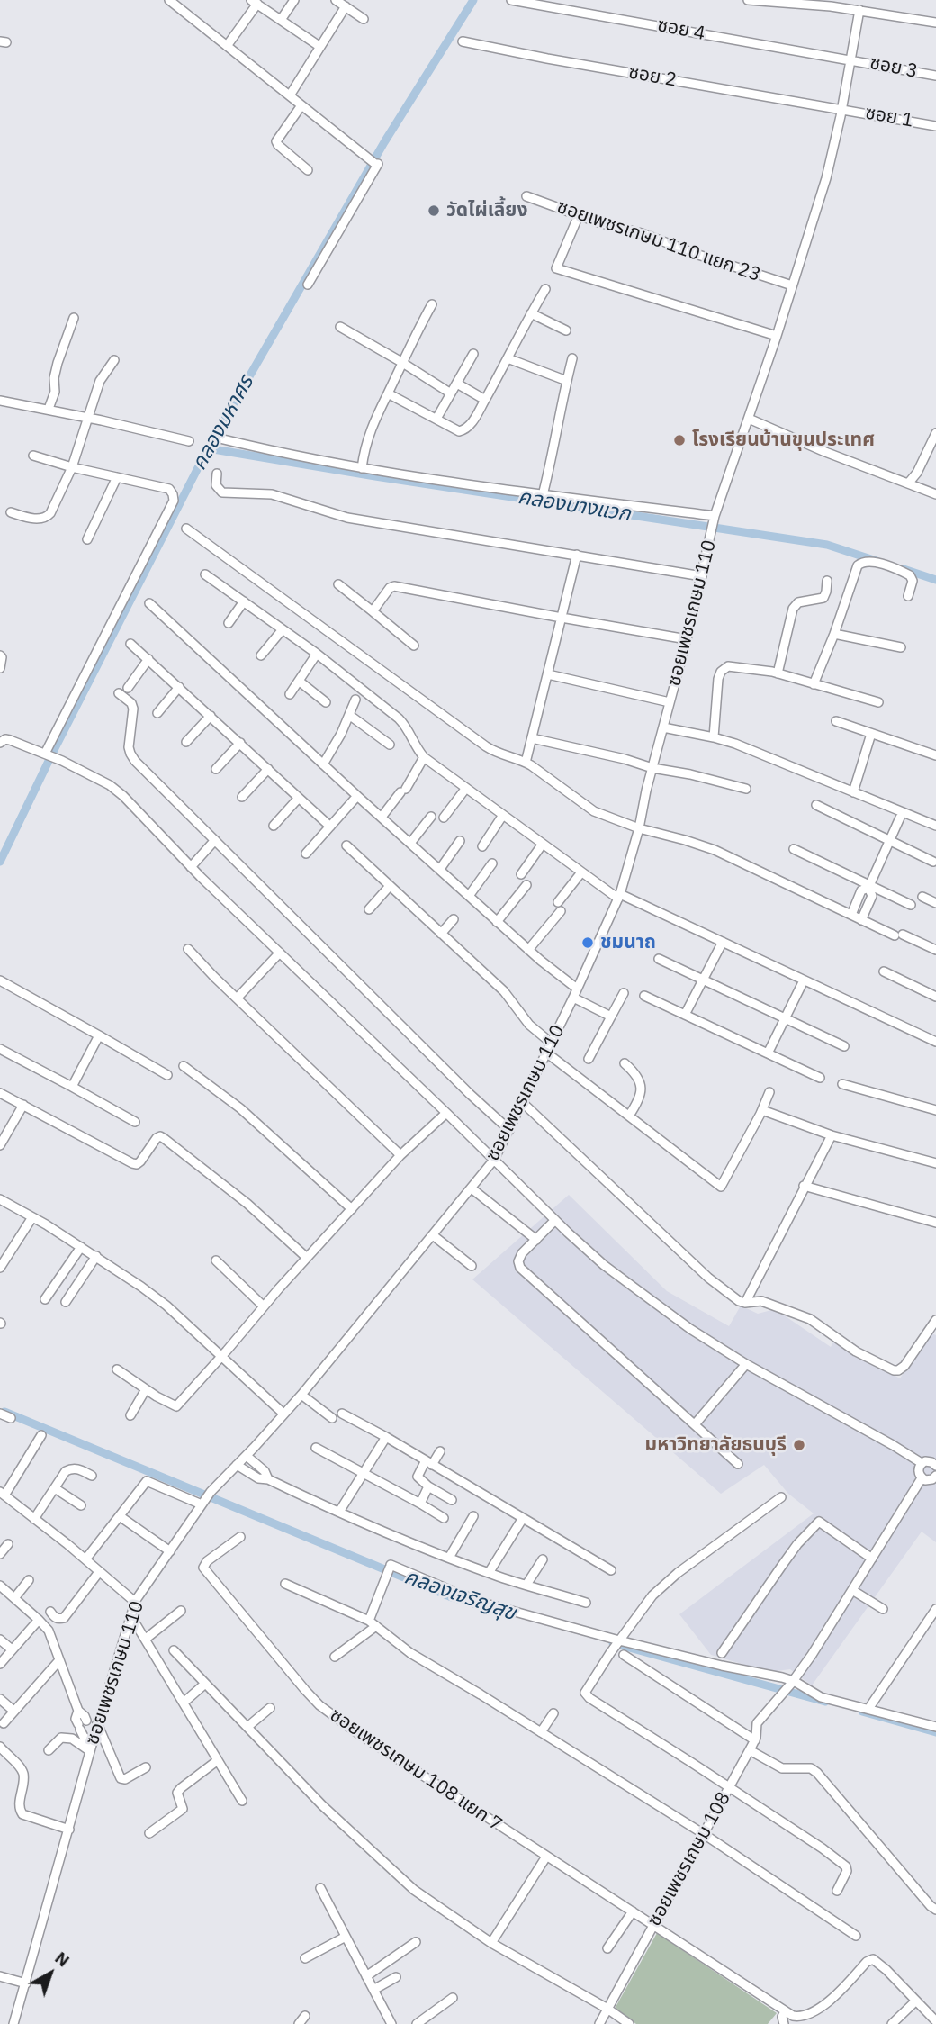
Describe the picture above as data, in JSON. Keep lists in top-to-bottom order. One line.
{"streets":{"street":["ซอย 4","ซอย 3","ซอย 2","ซอย 1","ซอยเพชรเกษม 110 แยก 23","ซอยเพชรเกษม 110","ซอยเพชรเกษม 108 แยก 7","ซอยเพชรเกษม 108"]},"crossings":[["ซอย 4","ซอย 3"],["ซอย 4","ซอยเพชรเกษม 110"],["ซอย 3","ซอยเพชรเกษม 110"],["ซอย 2","ซอย 1"],["ซอย 2","ซอยเพชรเกษม 110"],["ซอย 1","ซอยเพชรเกษม 110"],["ซอยเพชรเกษม 110 แยก 23","ซอยเพชรเกษม 110"]],"water":["คลองมหาศร","คลองบางแวก","คลองเจริญสุข"],"places":["วัดไผ่เลี้ยง","โรงเรียนบ้านขุนประเทศ","ชมนาถ","มหาวิทยาลัยธนบุรี"],"north":"top right"}
